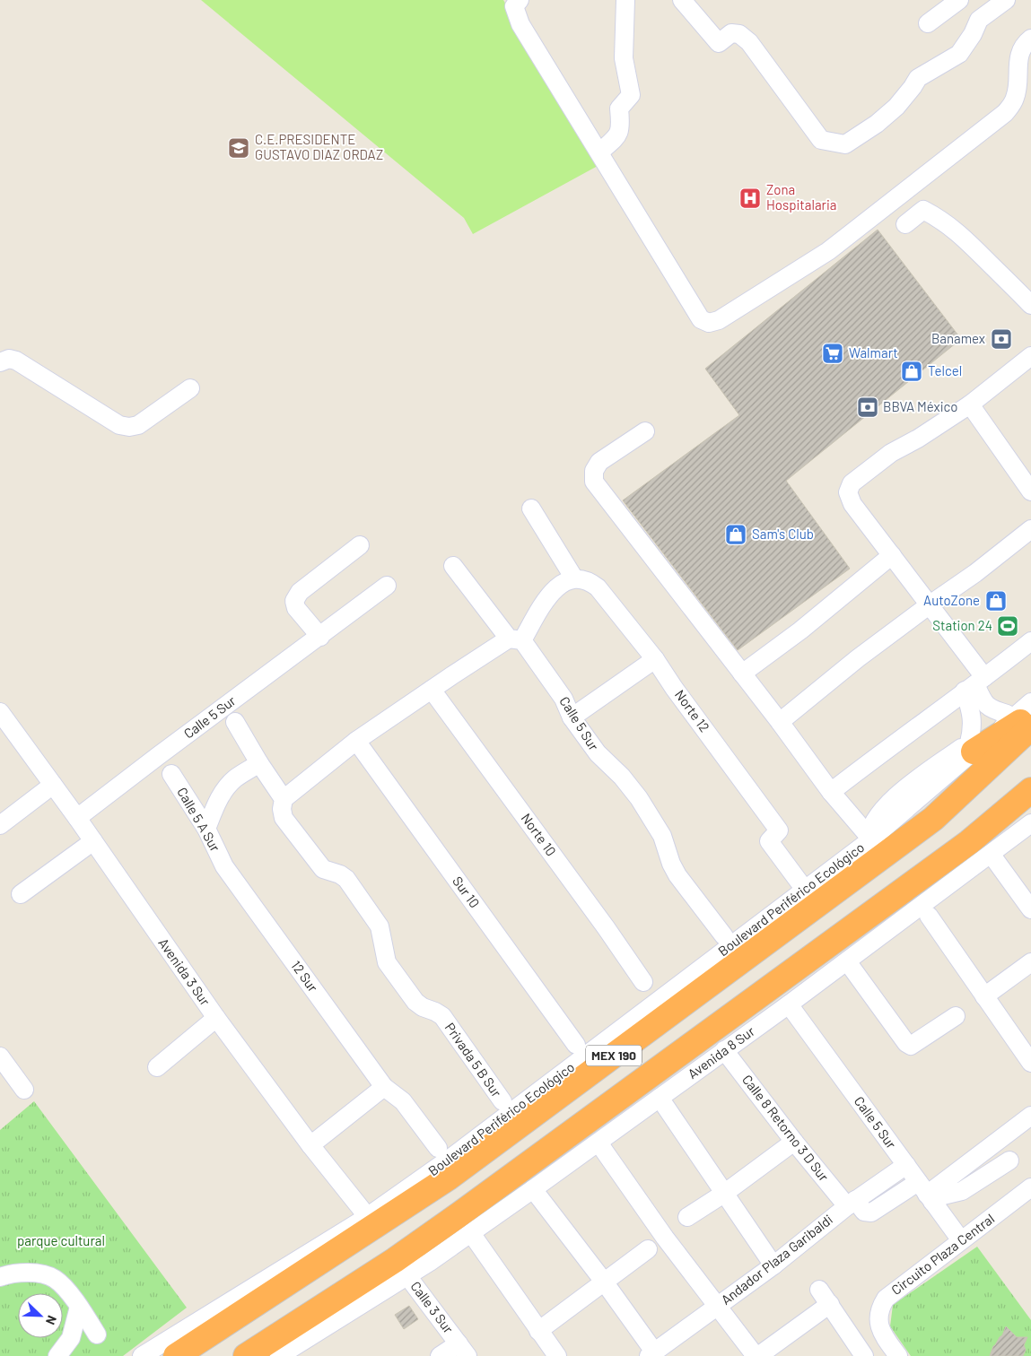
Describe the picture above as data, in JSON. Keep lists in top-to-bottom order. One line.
{"streets":{"highway":["Boulevard Periférico Ecológico","MEX 190"],"street":["Norte 12","Calle 5 Sur","Calle 5 A Sur","Norte 10","Sur 10","Avenida 3 Sur","12 Sur","Avenida 8 Sur","Privada 5 B Sur","Calle 8 Retorno 3 D Sur","Circuito Plaza Central","Andador Plaza Garibaldi","Calle 3 Sur"]},"crossings":[["Norte 12","Boulevard Periférico Ecológico"],["Calle 5 Sur","Avenida 3 Sur"],["Calle 5 Sur","Avenida 8 Sur"],["Calle 5 Sur","Calle 8 Retorno 3 D Sur"],["Calle 5 Sur","Circuito Plaza Central"],["Calle 5 Sur","Andador Plaza Garibaldi"],["Calle 5 A Sur","12 Sur"],["Boulevard Periférico Ecológico","Avenida 3 Sur"],["Avenida 8 Sur","MEX 190"],["Avenida 8 Sur","Calle 8 Retorno 3 D Sur"],["Avenida 8 Sur","Calle 3 Sur"],["MEX 190","Calle 3 Sur"],["Calle 8 Retorno 3 D Sur","Andador Plaza Garibaldi"]],"parks":["parque cultural"],"places":{"school or university":["C.E.PRESIDENTE GUSTAVO DIAZ ORDAZ"],"hospital":["Zona Hospitalaria"],"bank":["Banamex","BBVA México"],"supermarket":["Walmart"],"shop":["Telcel","Sam's Club","AutoZone"],"sports":["Station 24"]},"north":"bottom right"}
